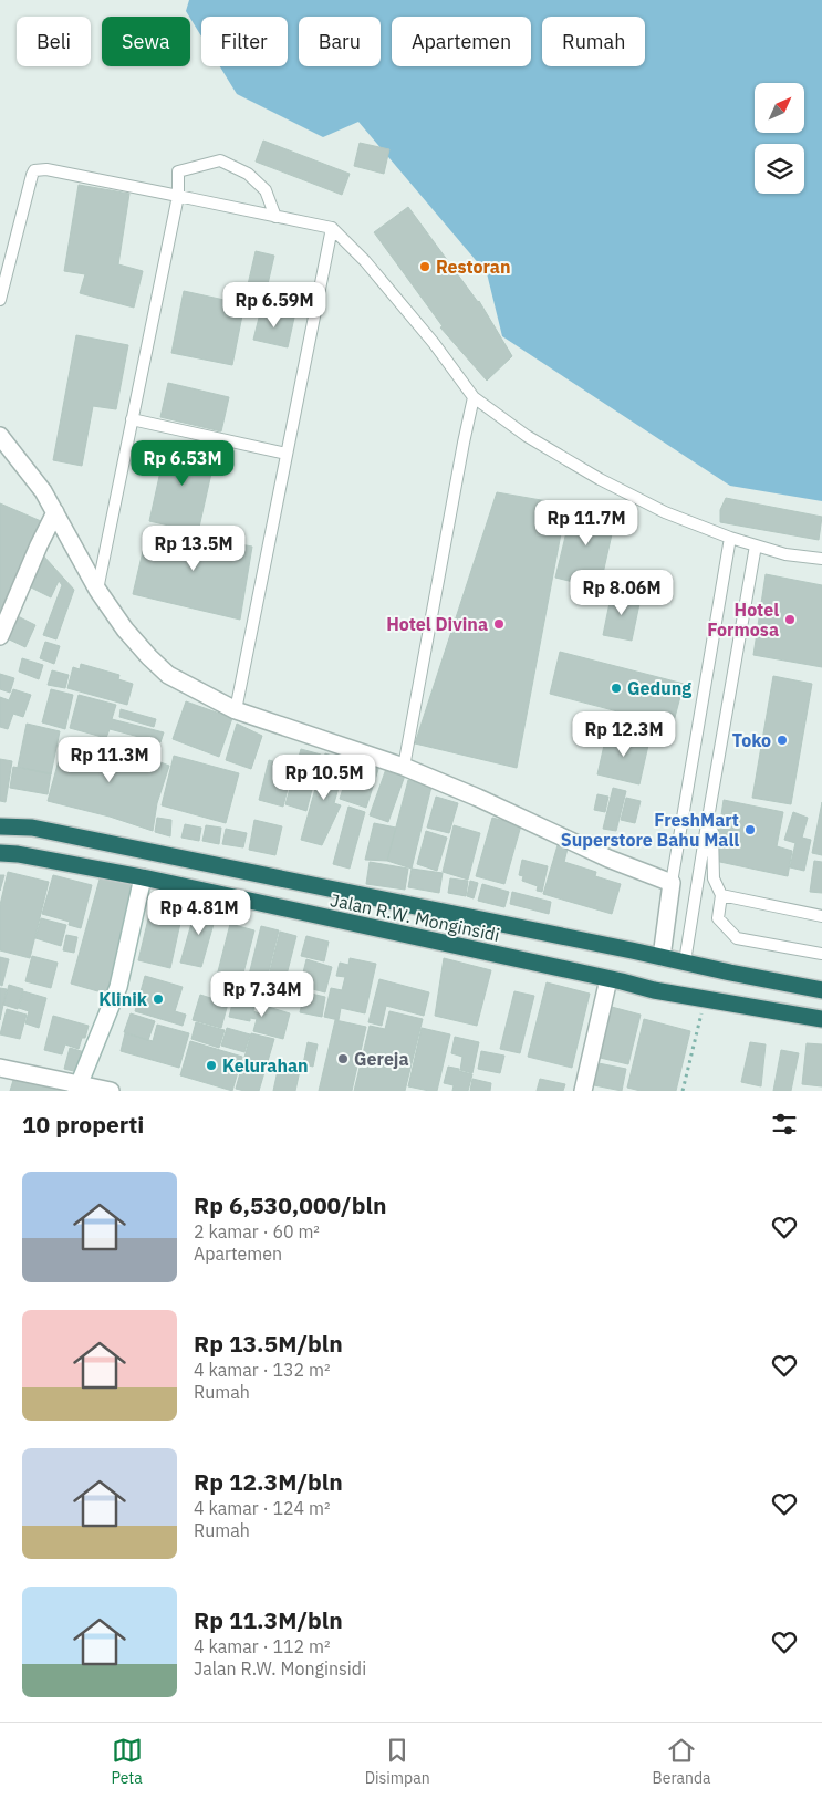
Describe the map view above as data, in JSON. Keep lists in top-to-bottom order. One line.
{"streets":{"highway":["Jalan R.W. Monginsidi"]},"places":["Restoran","Hotel Formosa","Hotel Divina","Gedung","Toko","FreshMart Superstore Bahu Mall","Klinik","Gereja","Kelurahan"],"north":"top right","page":{"chip":["Beli","Sewa","Filter","Baru","Apartemen","Rumah"],"price":["Rp 6.59M","Rp 6.53M","Rp 11.7M","Rp 13.5M","Rp 8.06M","Rp 12.3M","Rp 11.3M","Rp 10.5M","Rp 4.81M","Rp 7.34M"],"heading":"10 properti","list":[{"name":"Rp 6,530,000/bln","note":"2 kamar · 60 m² · Apartemen"},{"name":"Rp 13.5M/bln","note":"4 kamar · 132 m² · Rumah"},{"name":"Rp 12.3M/bln","note":"4 kamar · 124 m² · Rumah"},{"name":"Rp 11.3M/bln","note":"4 kamar · 112 m² · Jalan R.W. Monginsidi"}],"tabs":["Peta","Disimpan","Beranda"]}}
